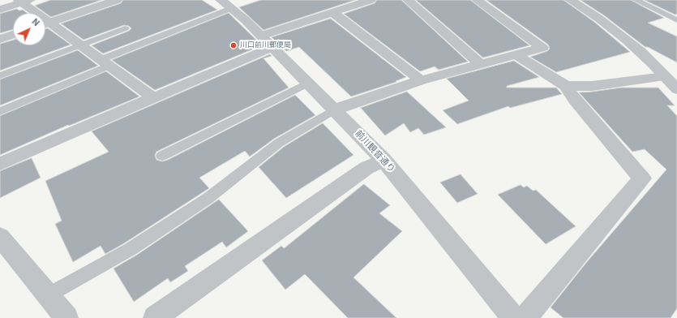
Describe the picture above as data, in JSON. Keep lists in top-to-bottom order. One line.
{"streets":{"street":["前川観音通り"]},"places":["川口前川郵便局"],"north":"top right"}
